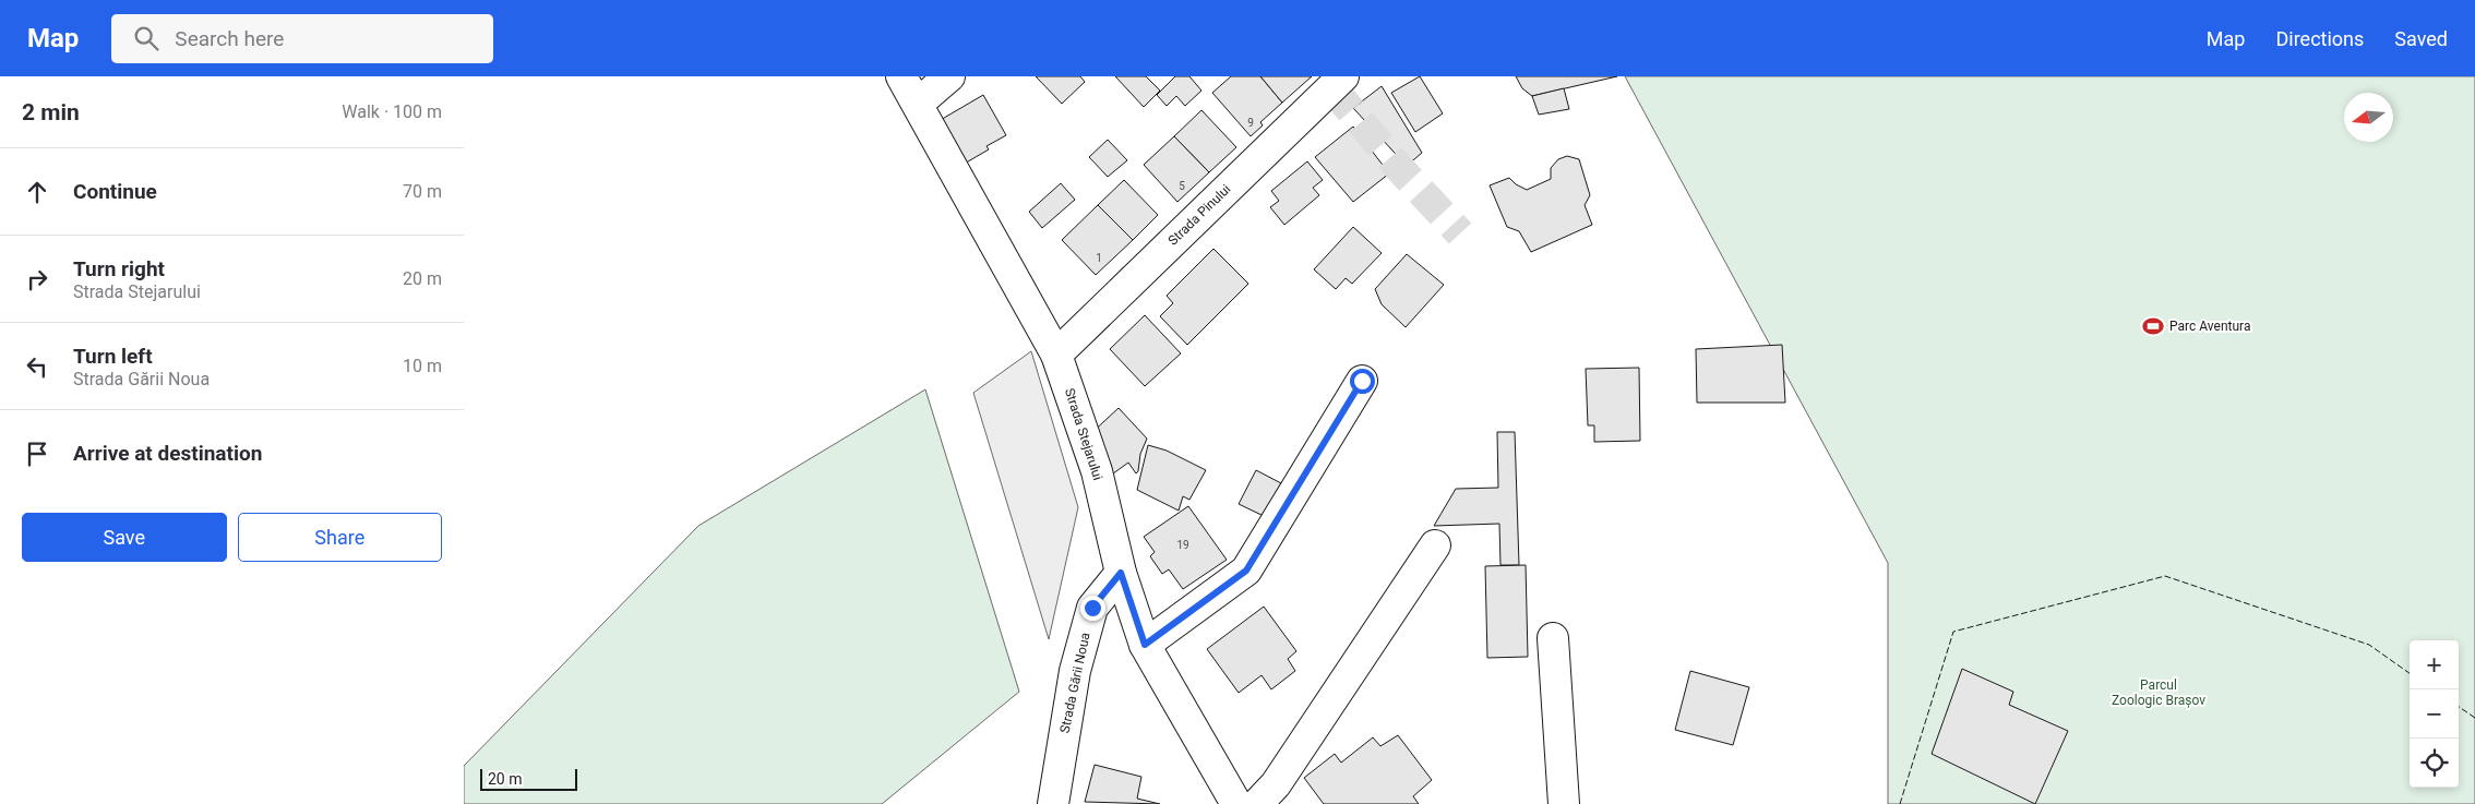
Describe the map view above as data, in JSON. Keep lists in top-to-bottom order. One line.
{"streets":{"street":["Strada Pinului","Strada Stejarului","Strada Gării Noua"]},"crossings":[["Strada Pinului","Strada Stejarului"],["Strada Stejarului","Strada Gării Noua"]],"parks":["Parcul Zoologic Brașov"],"places":{"sports":["Parc Aventura"]},"house_numbers":["9","5","1","19"],"scale_bar":"20 m","north":"left","page":{"header":"Map","search":"Search here","nav":["Map","Directions","Saved"],"heading":["2 min","Walk · 100 m"],"list":[["Continue","70 m"],["Turn right","Strada Stejarului","20 m"],["Turn left","Strada Gării Noua","10 m"],"Arrive at destination"],"buttons":["Save","Share"],"map_buttons":["+","−"],"scale":"20 m"}}
